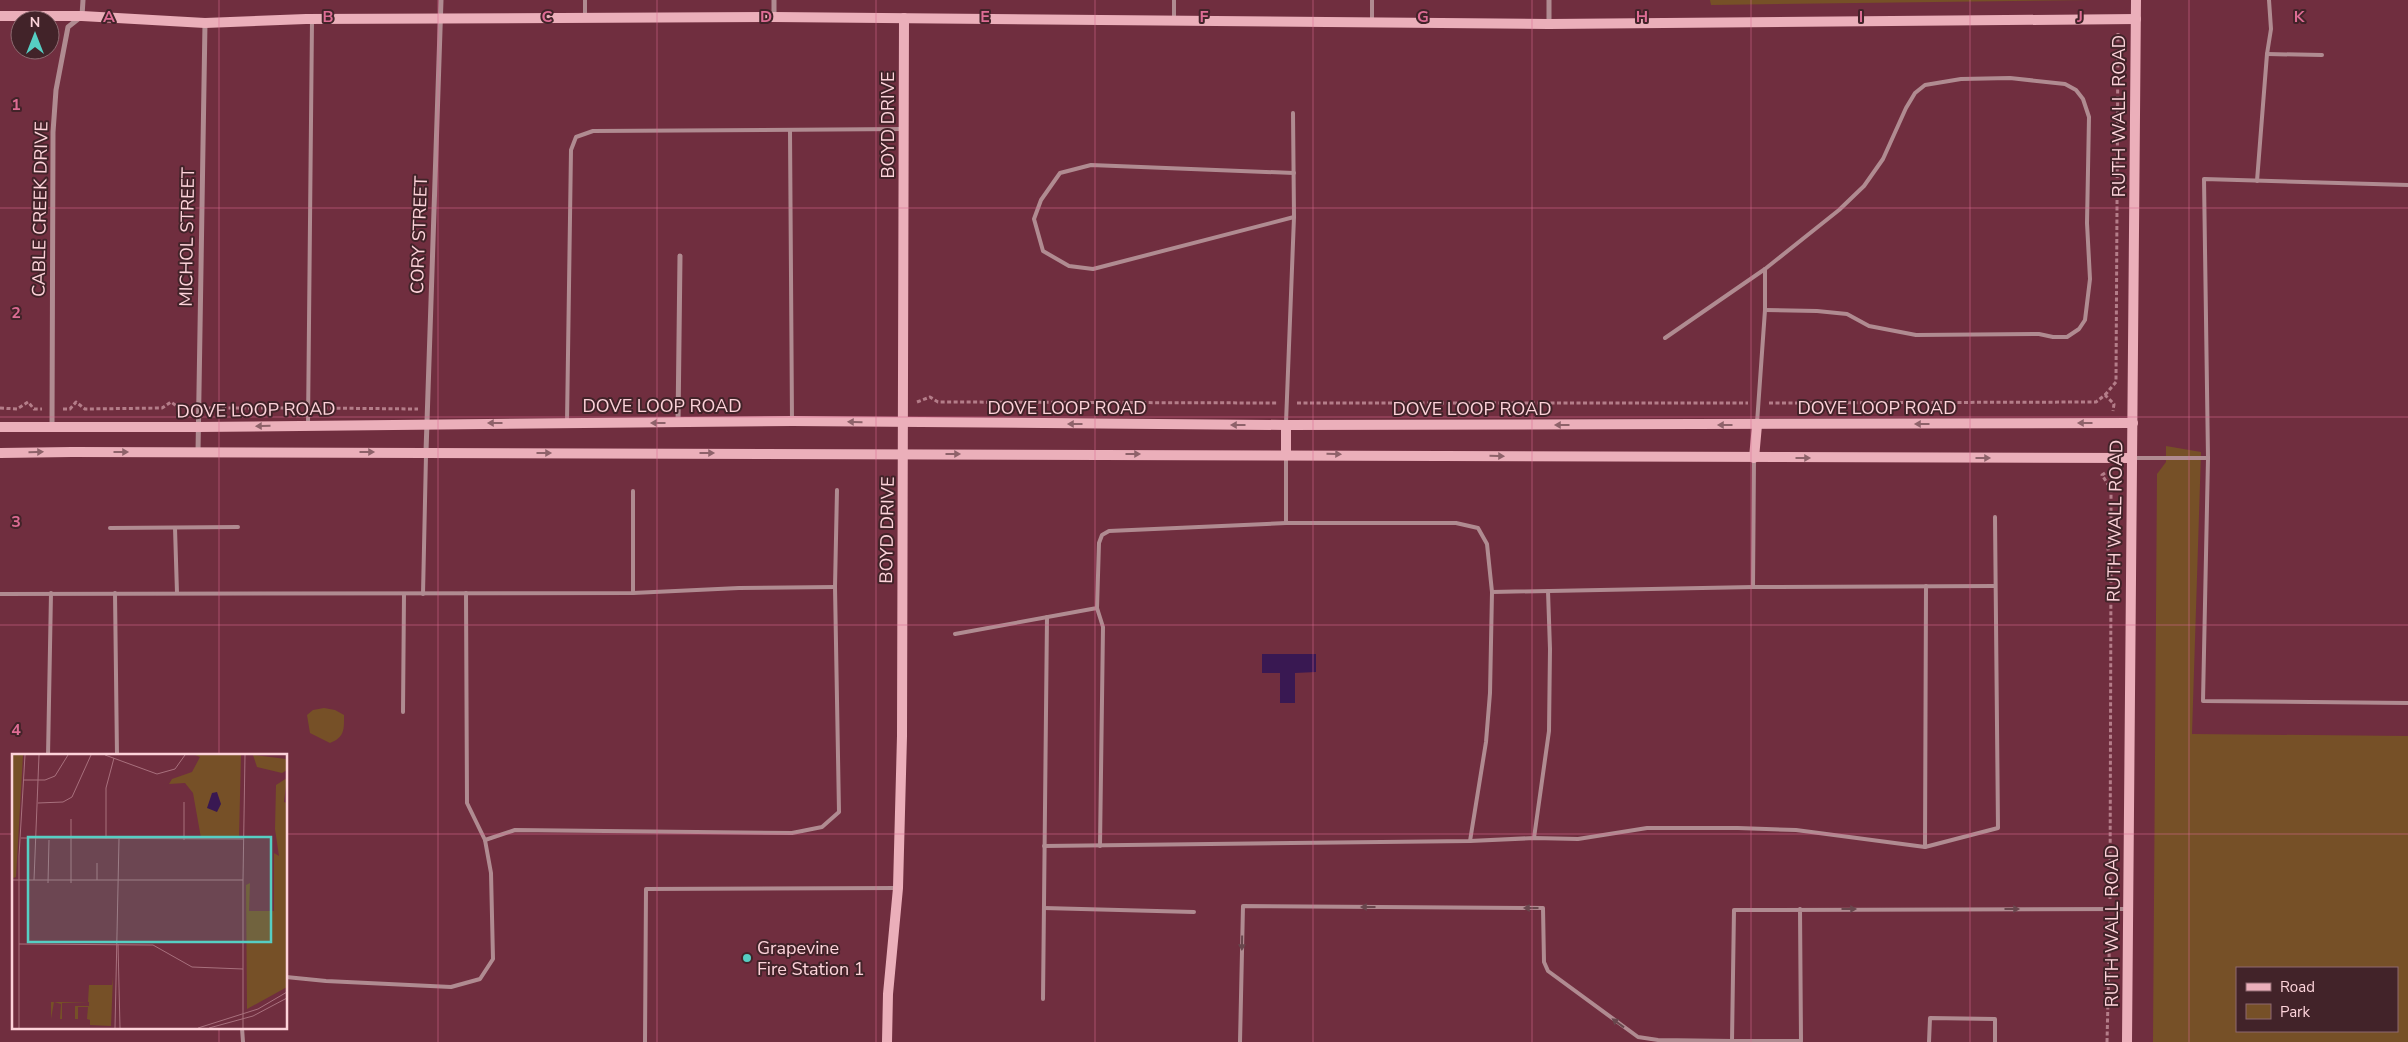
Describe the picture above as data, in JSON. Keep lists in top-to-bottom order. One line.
{"streets":{"main road":["RUTH WALL ROAD","BOYD DRIVE","DOVE LOOP ROAD"],"street":["CABLE CREEK DRIVE","CORY STREET","MICHOL STREET"]},"crossings":[["RUTH WALL ROAD","DOVE LOOP ROAD"],["BOYD DRIVE","DOVE LOOP ROAD"],["CABLE CREEK DRIVE","DOVE LOOP ROAD"],["CORY STREET","DOVE LOOP ROAD"],["MICHOL STREET","DOVE LOOP ROAD"]],"places":["Grapevine Fire Station 1"],"legend":["Road","Park"],"north":"top","grid":{"columns":["A","B","C","D","E","F","G","H","I","J","K"],"rows":["1","2","3","4"]}}
